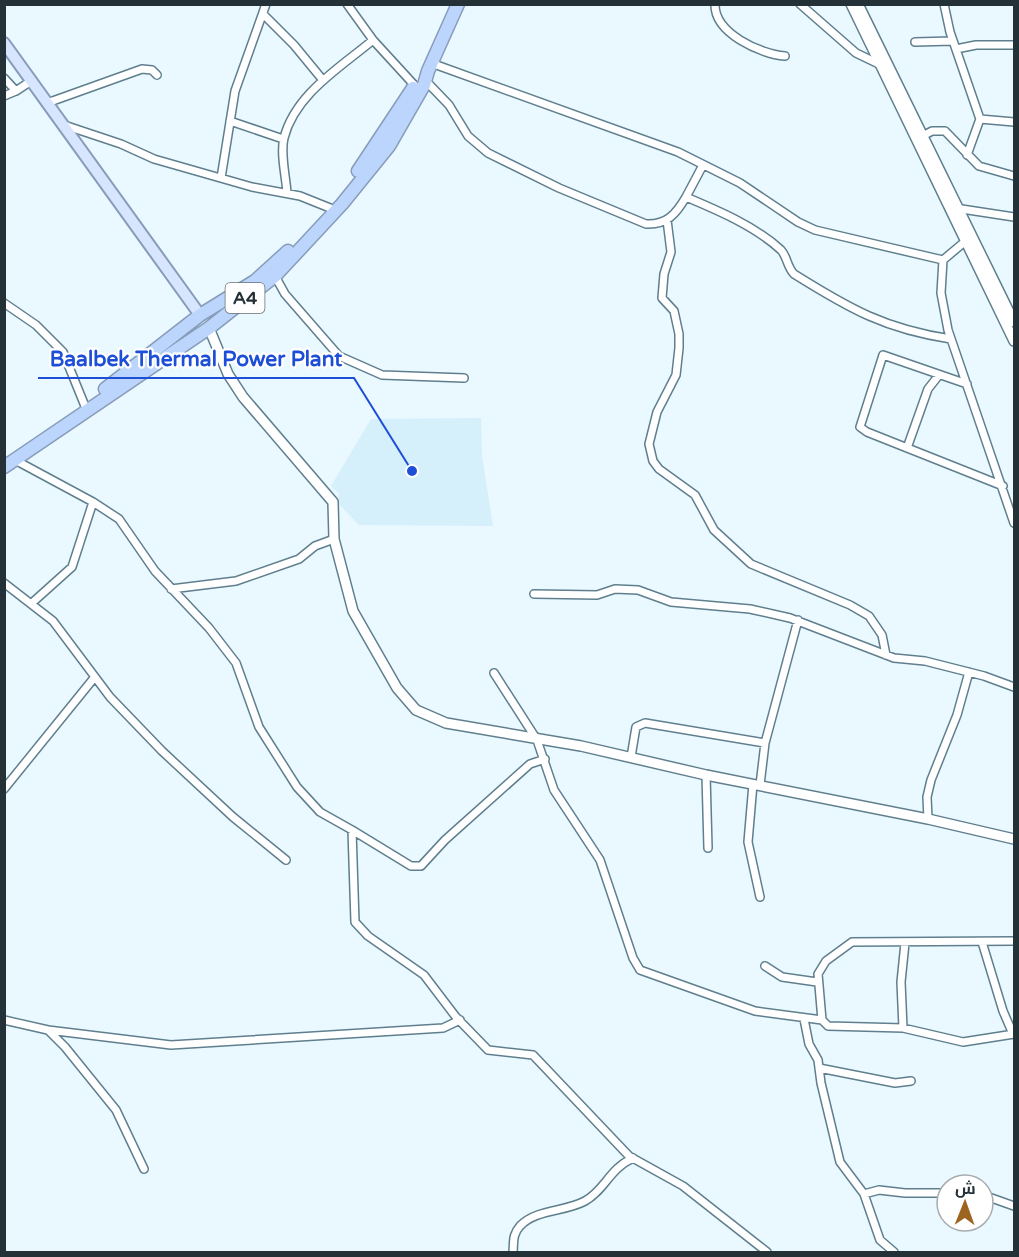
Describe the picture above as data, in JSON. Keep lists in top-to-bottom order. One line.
{"streets":{"highway":["A4"]},"places":["Baalbek Thermal Power Plant"],"north":"top"}
